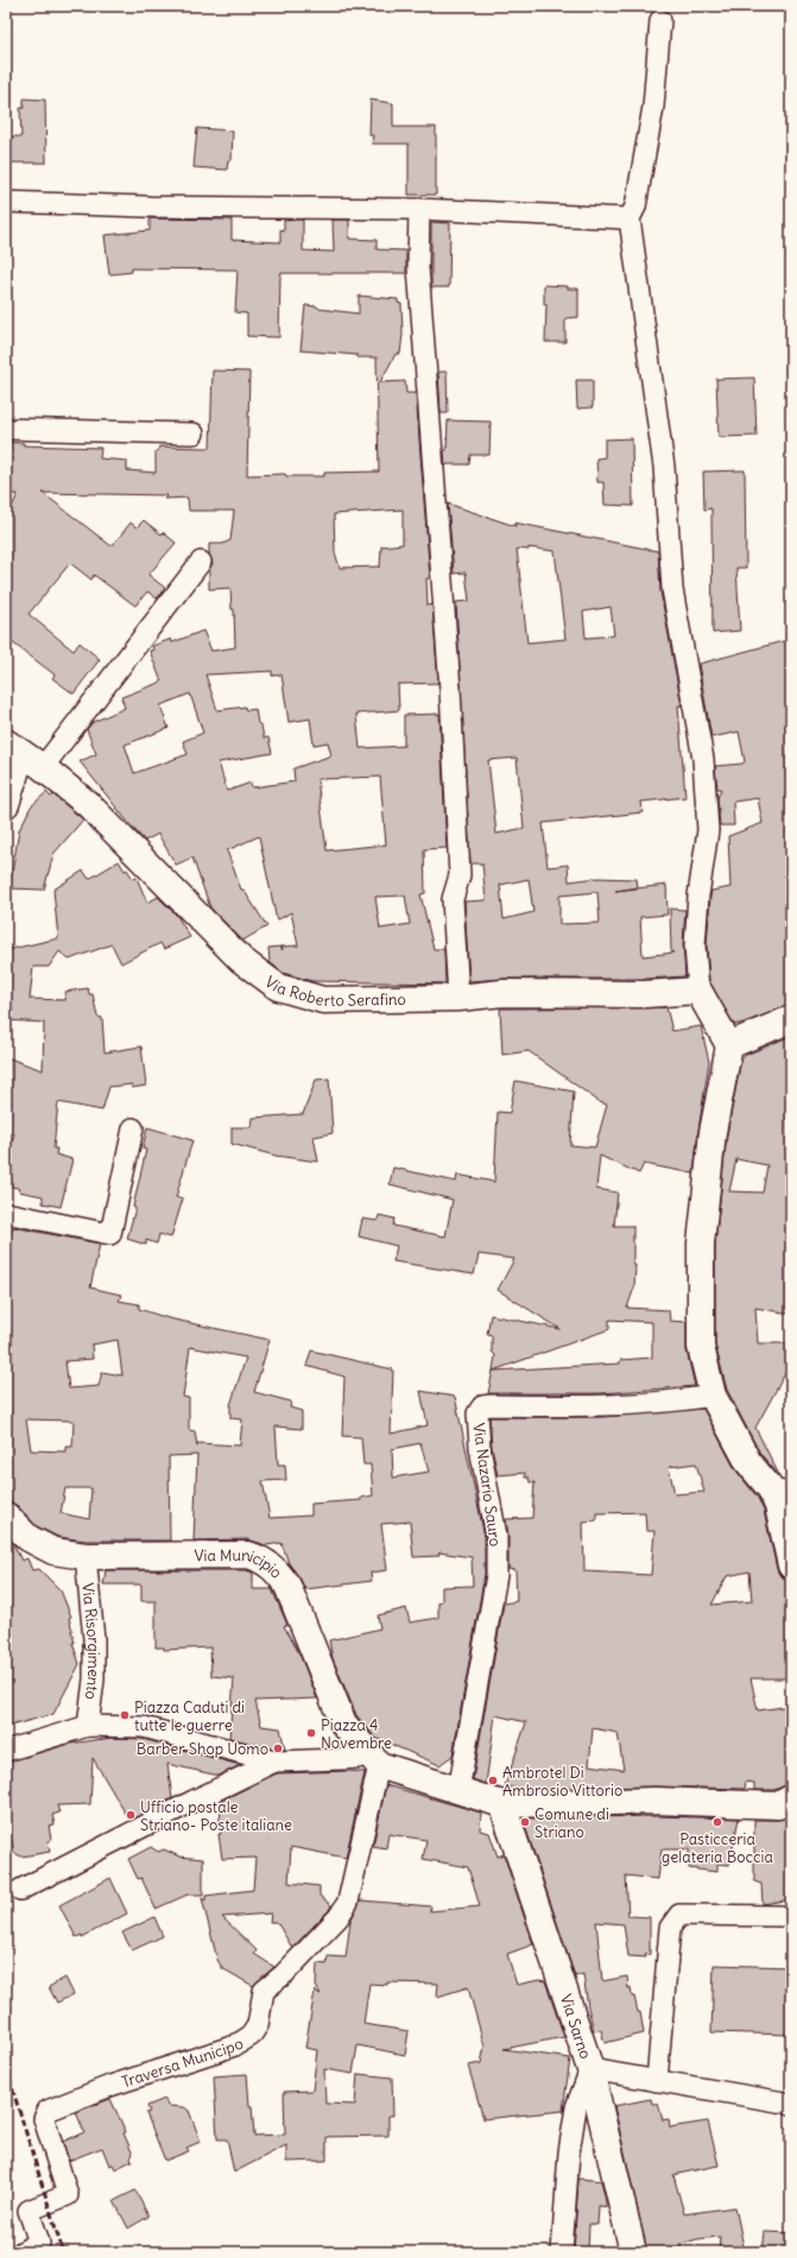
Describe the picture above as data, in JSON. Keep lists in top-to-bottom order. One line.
{"streets":{"main road":["Via Roberto Serafino","Via Municipio","Via Sarno"],"street":["Via Nazario Sauro","Via Risorgimento","Traversa Municipo"]},"crossings":[["Via Municipio","Via Risorgimento"],["Via Municipio","Traversa Municipo"]],"places":["Piazza Caduti di tutte le guerre","Piazza 4 Novembre","Barber Shop Uomo","Ambrotel Di Ambrosio Vittorio","Ufficio postale Striano- Poste italiane","Comune di Striano","Pasticceria gelateria Boccia"]}
